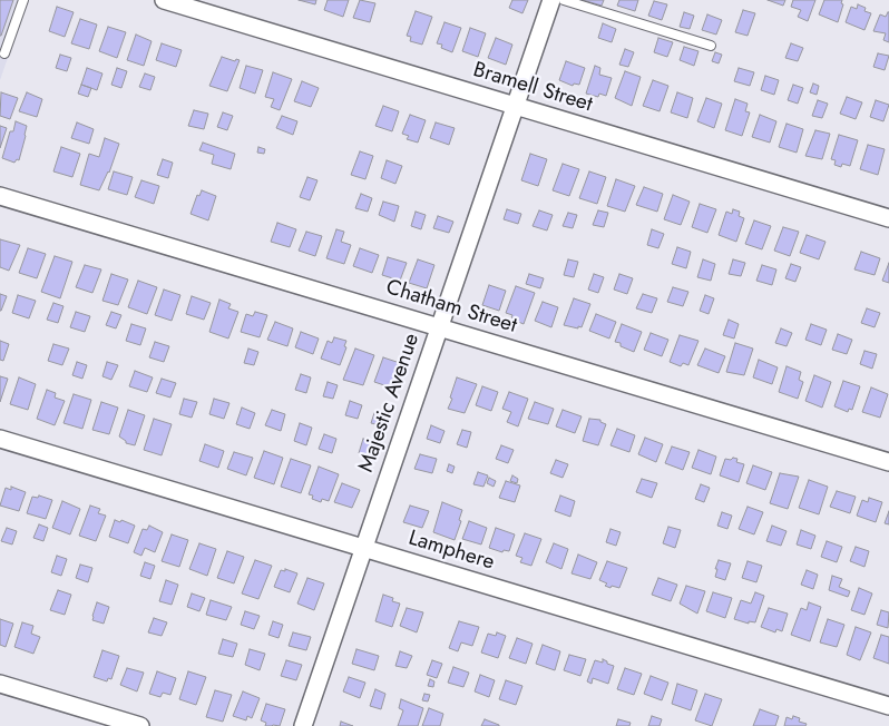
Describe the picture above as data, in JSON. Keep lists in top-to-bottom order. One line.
{"streets":{"street":["Bramell Street","Chatham Street","Majestic Avenue","Lamphere"]},"crossings":[["Bramell Street","Majestic Avenue"],["Chatham Street","Majestic Avenue"],["Majestic Avenue","Lamphere"]]}
